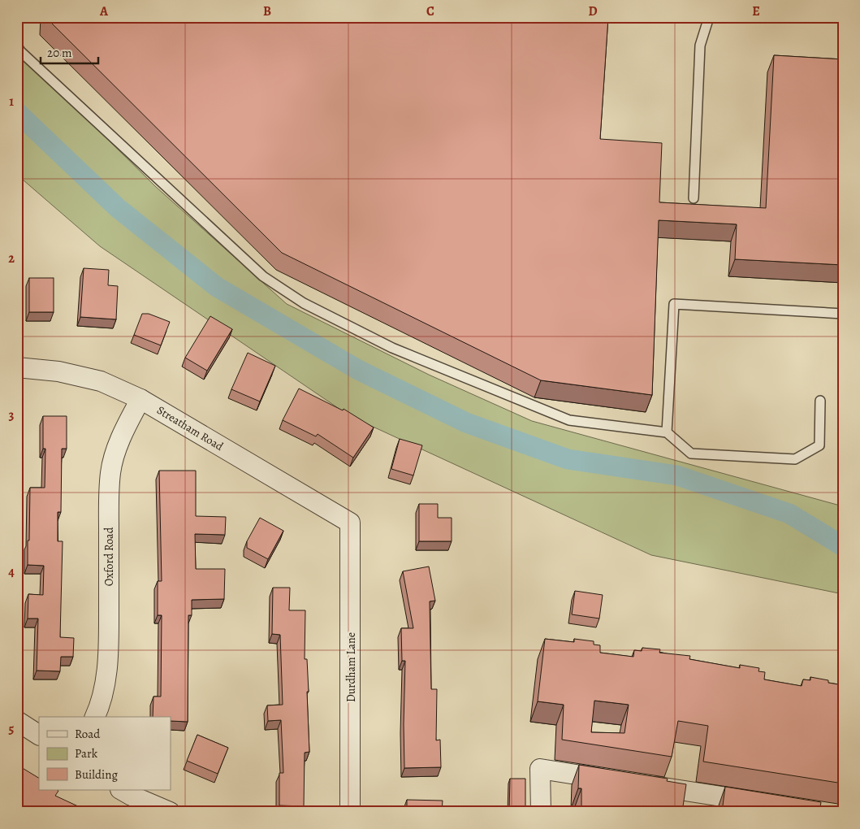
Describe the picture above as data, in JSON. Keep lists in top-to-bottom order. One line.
{"streets":{"street":["Streatham Road","Oxford Road","Durdham Lane"]},"crossings":[["Streatham Road","Oxford Road"],["Streatham Road","Durdham Lane"]],"legend":["Road","Park","Building"],"scale_bar":"20 m","grid":{"columns":["A","B","C","D","E"],"rows":["1","2","3","4","5"]}}
